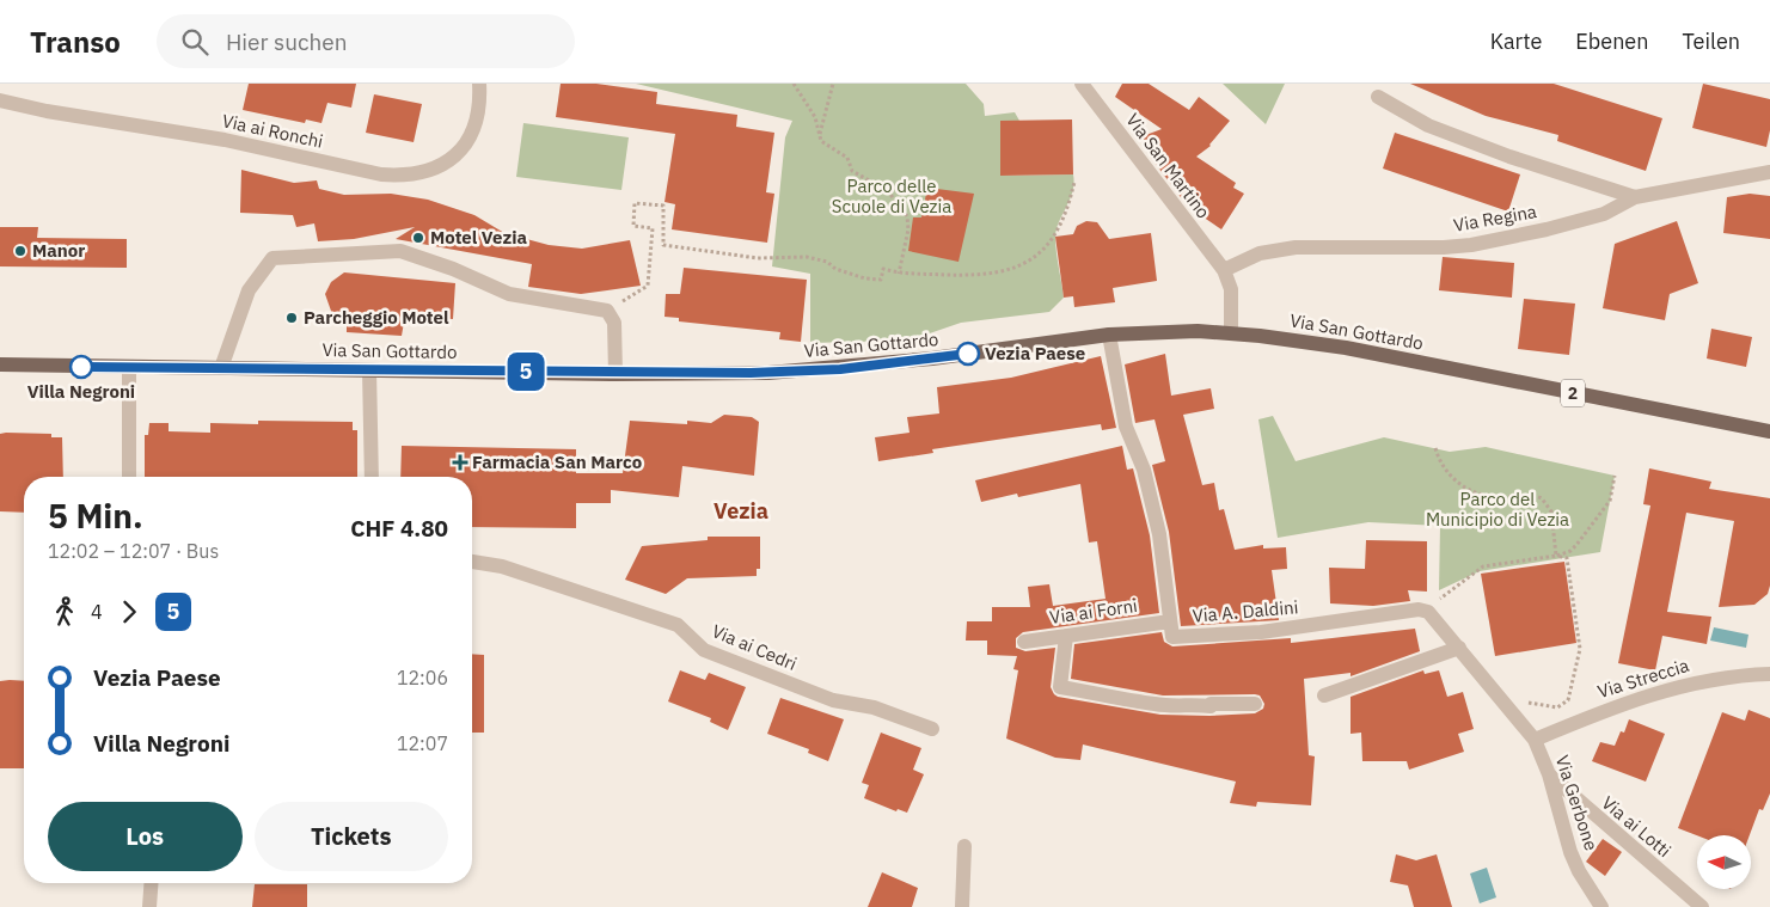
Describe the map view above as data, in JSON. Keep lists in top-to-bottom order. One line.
{"streets":{"main road":["Via San Gottardo","2"],"street":["Via ai Ronchi","Via San Martino","Via Regina","Via ai Forni","Via A. Daldini","Via ai Cedri","Via Streccia","Via Gerbone","Via ai Lotti"]},"crossings":[["Via San Martino","Via Regina"],["Via San Gottardo","Via A. Daldini"],["Via ai Forni","Via A. Daldini"],["Via Streccia","Via Gerbone"],["Via Gerbone","Via ai Lotti"]],"districts":["Vezia"],"parks":["Parco delle Scuole di Vezia","Parco del Municipio di Vezia"],"places":{"other":["Motel Vezia","Manor","Parcheggio Motel","Vezia Paese","Villa Negroni"],"health":["Farmacia San Marco"]},"lines":["bus line 5"],"north":"left","page":{"header":"Transo","search":"Hier suchen","nav":["Karte","Ebenen","Teilen"],"on_map":"5","heading":["5 Min.","12:02 – 12:07 · Bus","CHF 4.80"],"legs":["4","5"],"list":[{"name":"Vezia Paese","value":"12:06"},{"name":"Villa Negroni","value":"12:07"}],"buttons":["Los","Tickets"]}}
